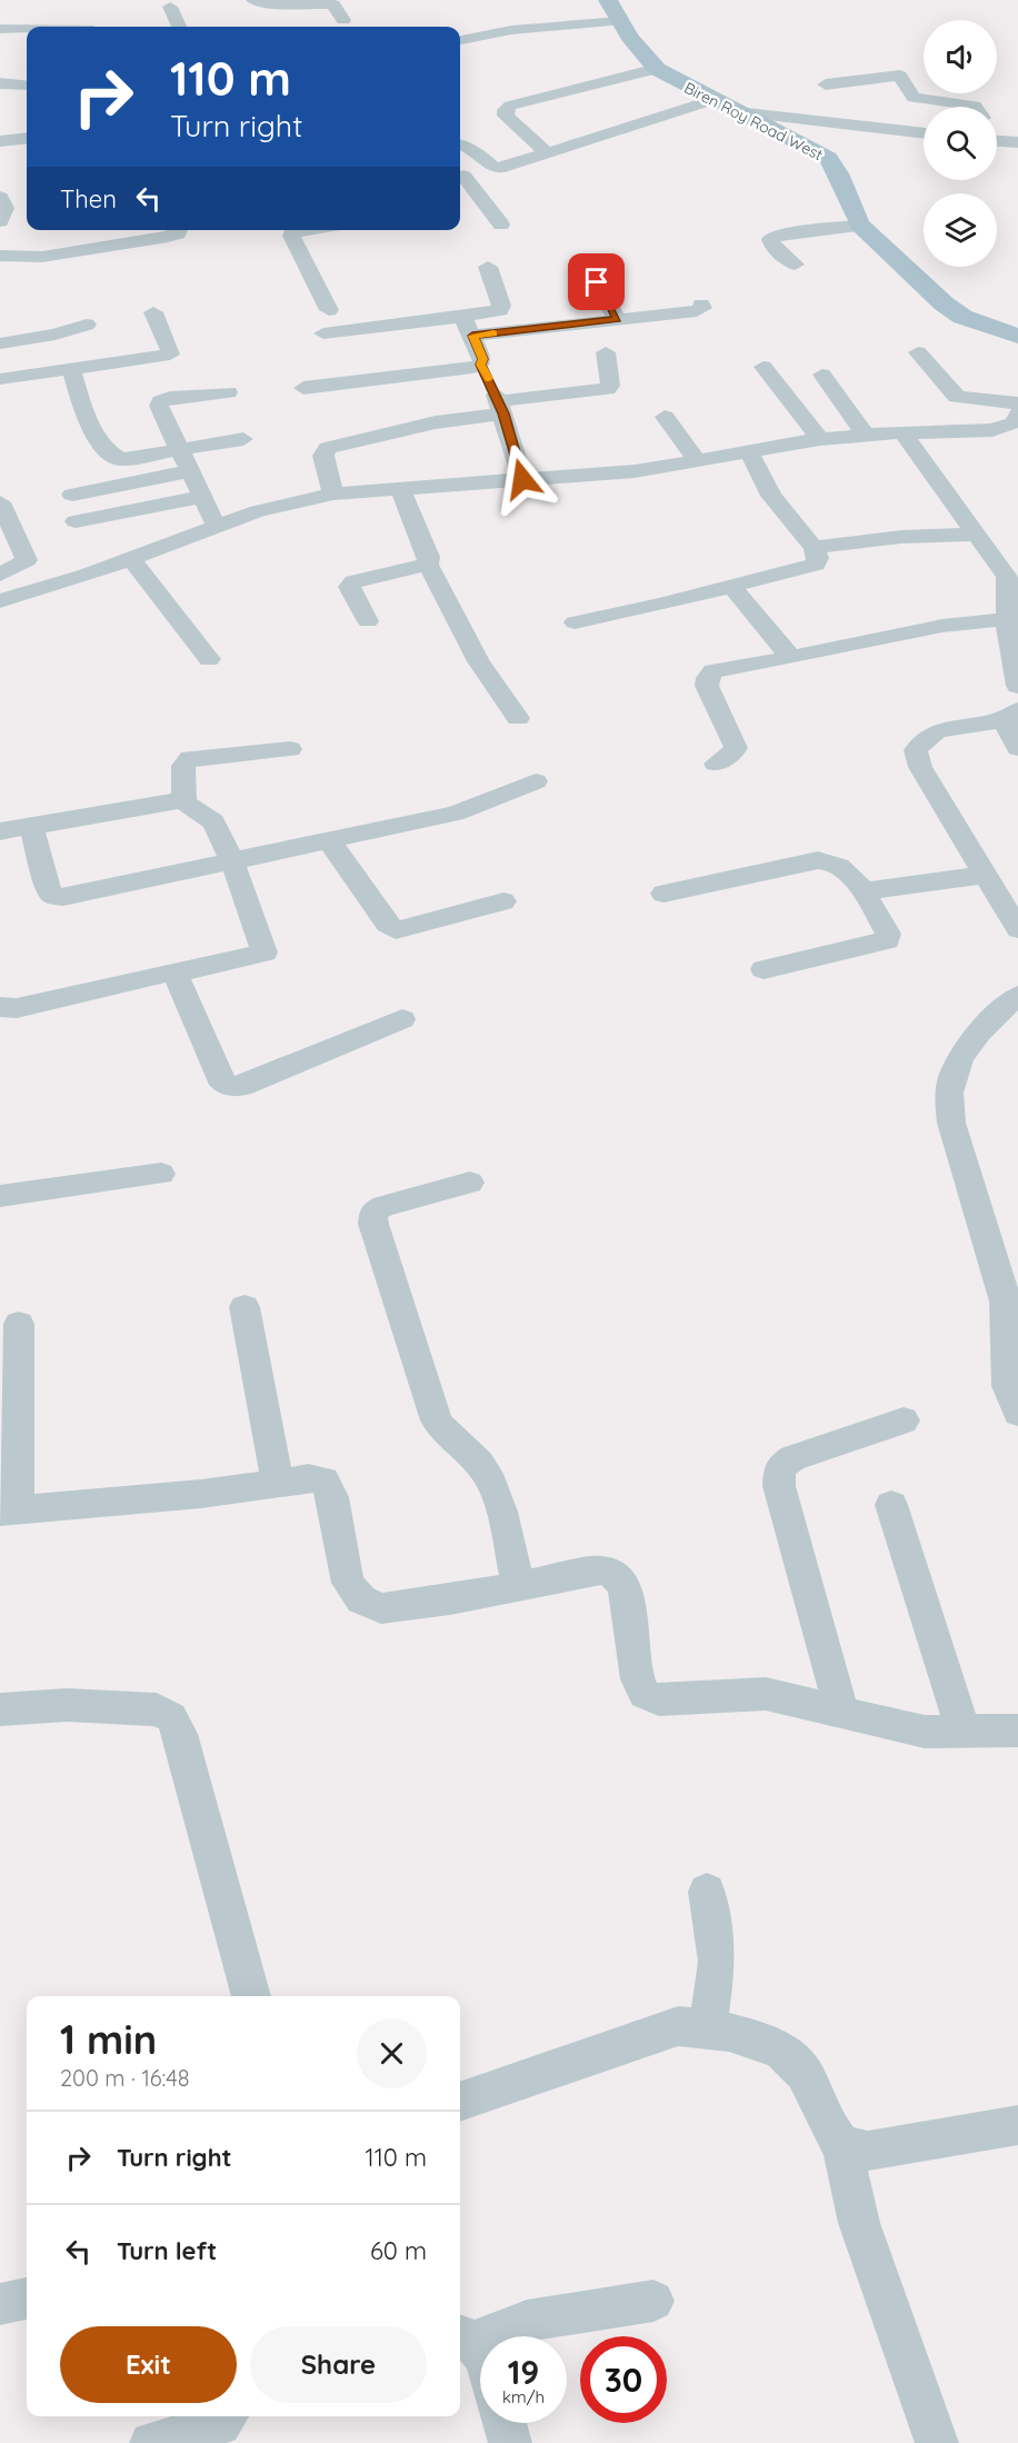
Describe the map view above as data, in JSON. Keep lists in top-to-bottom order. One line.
{"streets":{"main road":["Biren Roy Road West"]},"page":{"turn":["110 m","Turn right"],"then":"Then","heading":["1 min","200 m · 16:48"],"list":[{"name":"Turn right","value":"110 m"},{"name":"Turn left","value":"60 m"}],"buttons":["Exit","Share"],"speed":"19 km/h","limit":"30"}}
